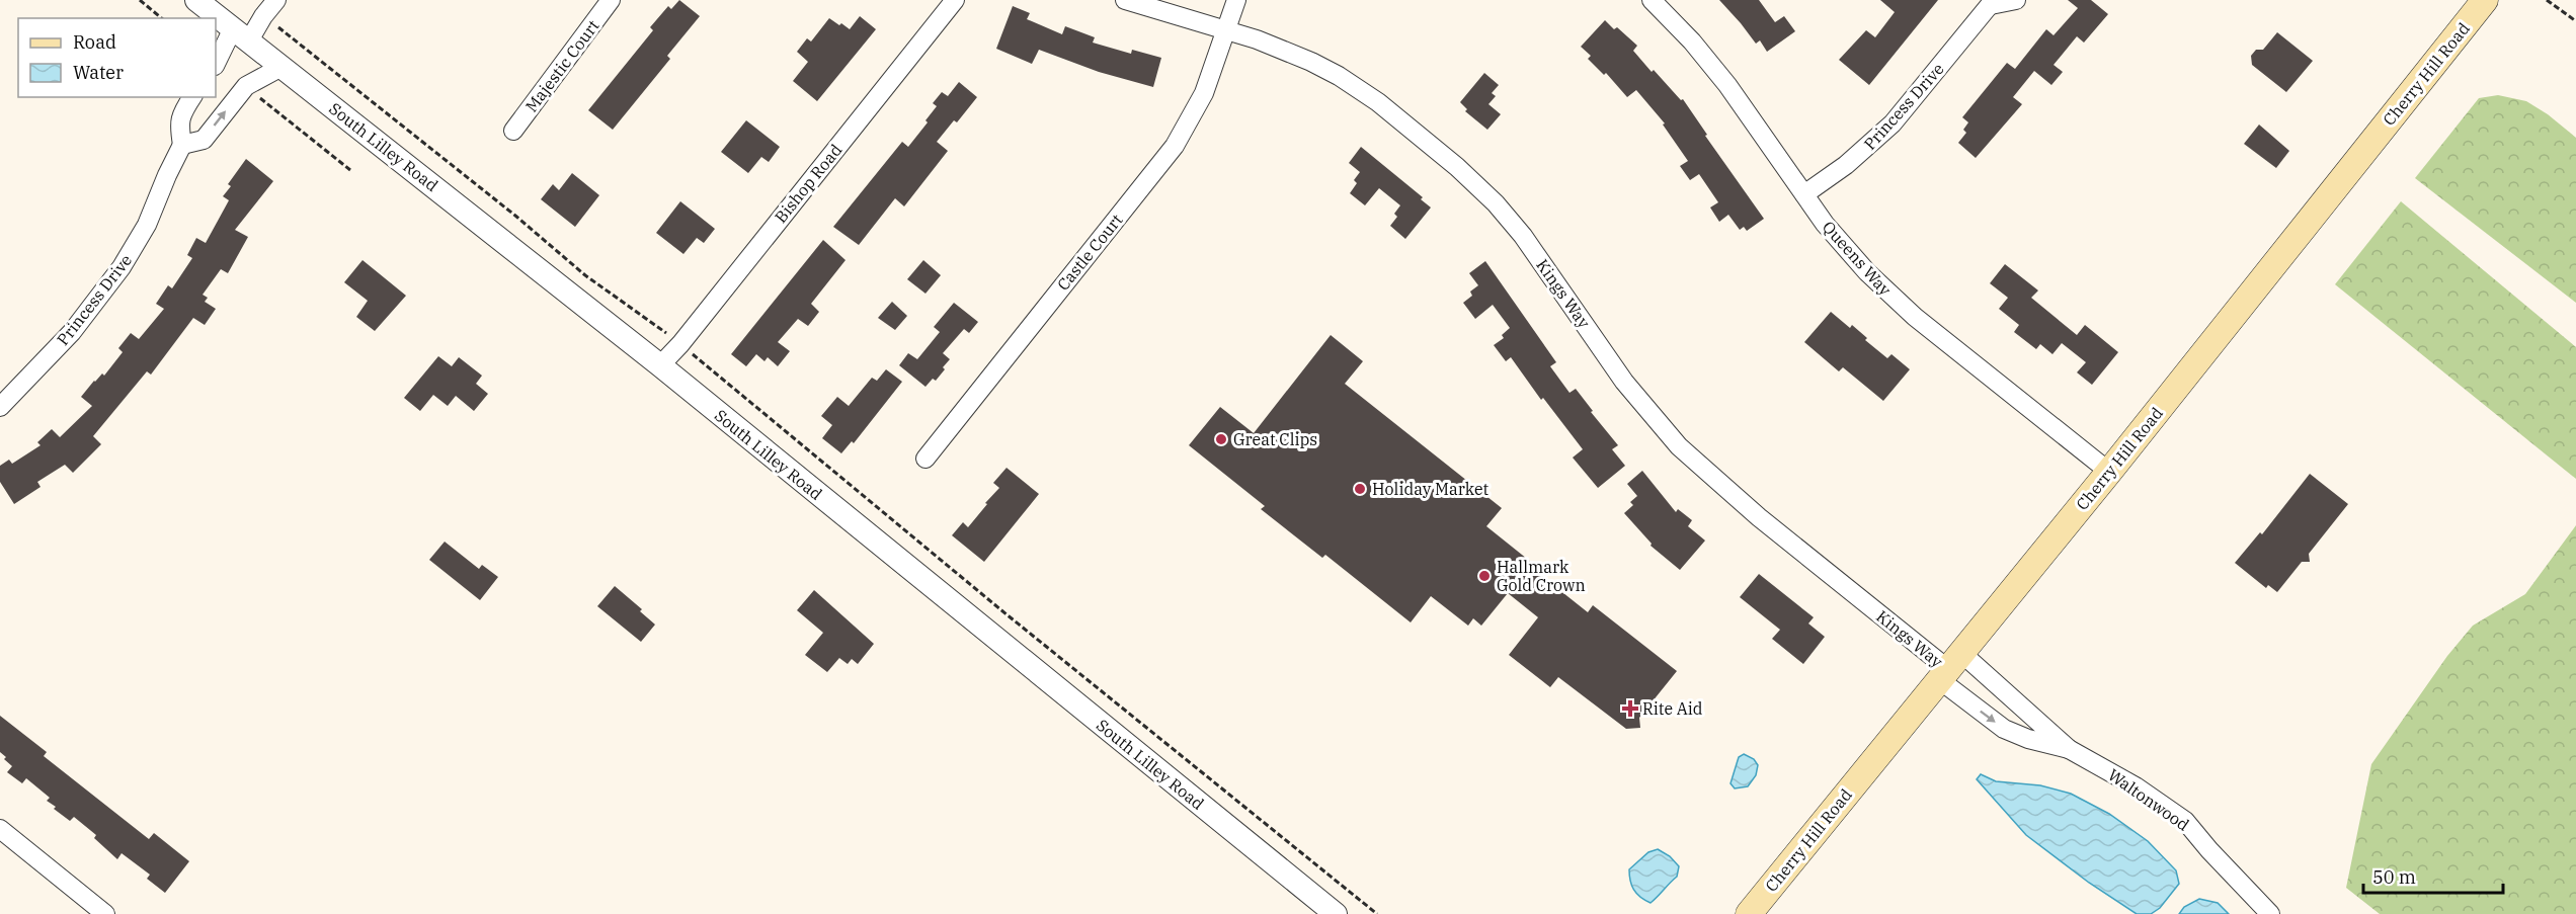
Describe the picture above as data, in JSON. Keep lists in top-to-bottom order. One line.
{"streets":{"main road":["Cherry Hill Road"],"street":["Majestic Court","Princess Drive","South Lilley Road","Bishop Road","Castle Court","Queens Way","Kings Way","Waltonwood"]},"crossings":[["Cherry Hill Road","Queens Way"],["Cherry Hill Road","Kings Way"],["Cherry Hill Road","Waltonwood"],["Princess Drive","Queens Way"],["South Lilley Road","Bishop Road"],["Castle Court","Kings Way"],["Kings Way","Waltonwood"]],"places":{"other":["Great Clips","Holiday Market","Hallmark Gold Crown"],"health":["Rite Aid"]},"legend":["Road","Water"],"scale_bar":"50 m"}
